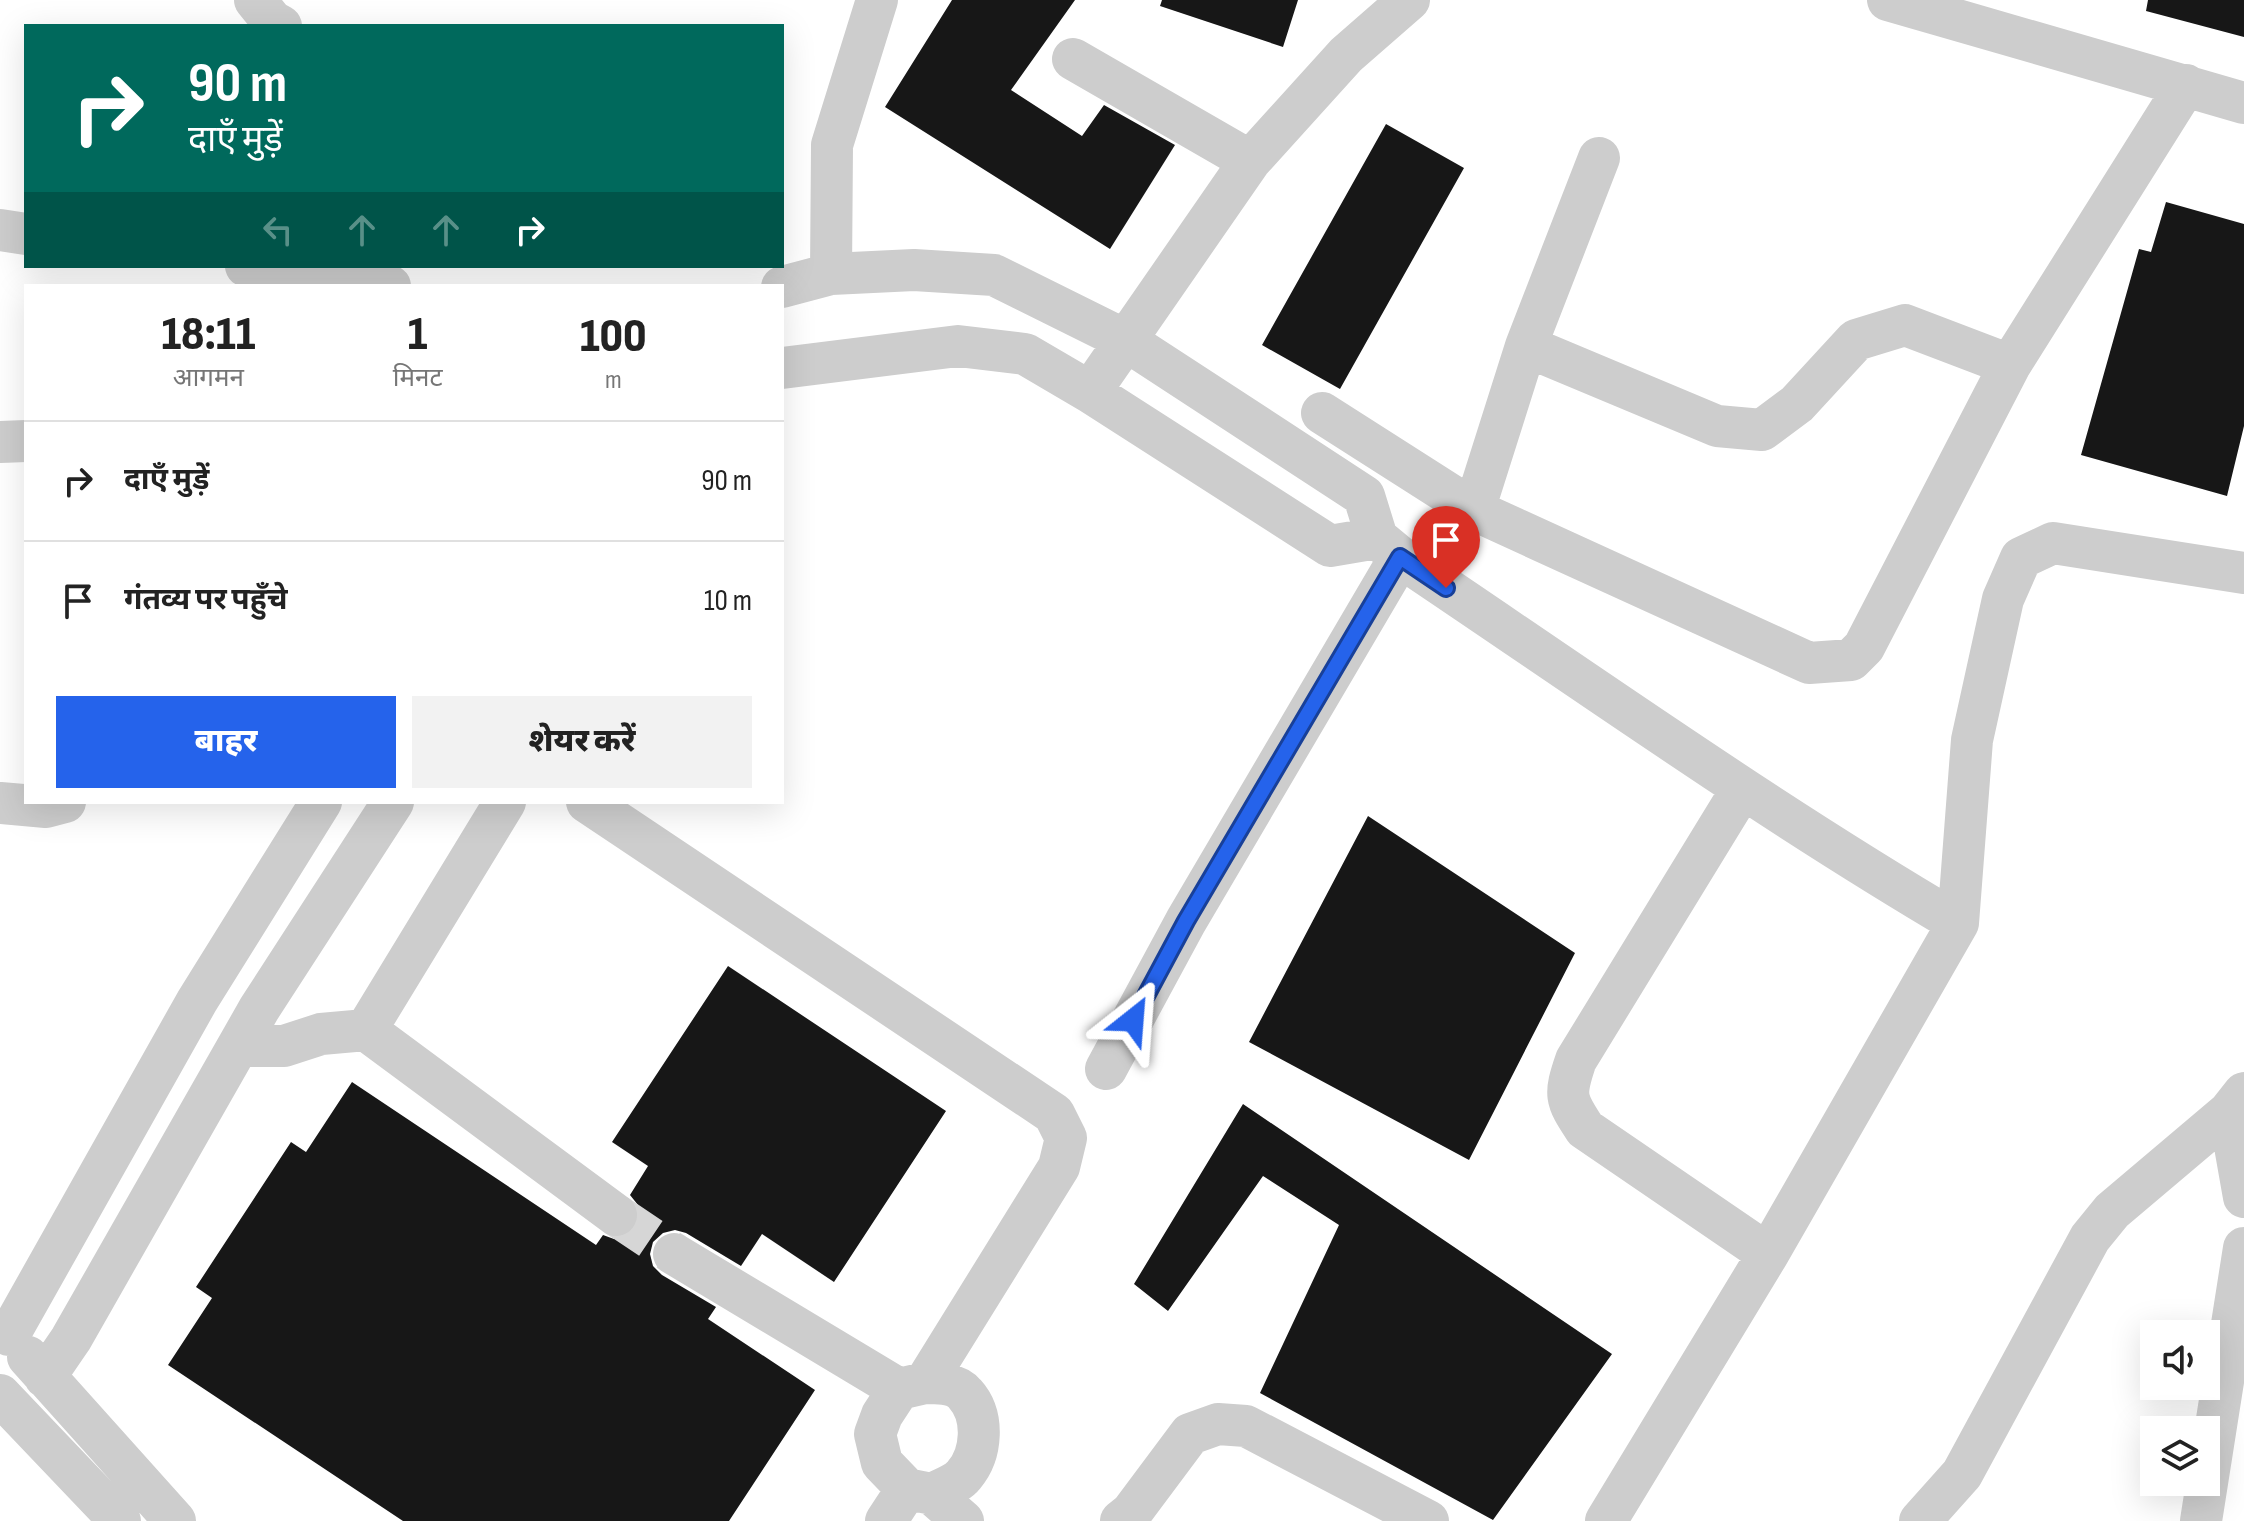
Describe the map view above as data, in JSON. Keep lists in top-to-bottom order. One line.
{"page":{"turn":["90 m","दाएँ मुड़ें"],"eta":["18:11","आगमन","1","मिनट","100","m"],"list":[{"name":"दाएँ मुड़ें","value":"90 m"},{"name":"गंतव्य पर पहुँचे","value":"10 m"}],"buttons":["बाहर","शेयर करें"]}}
